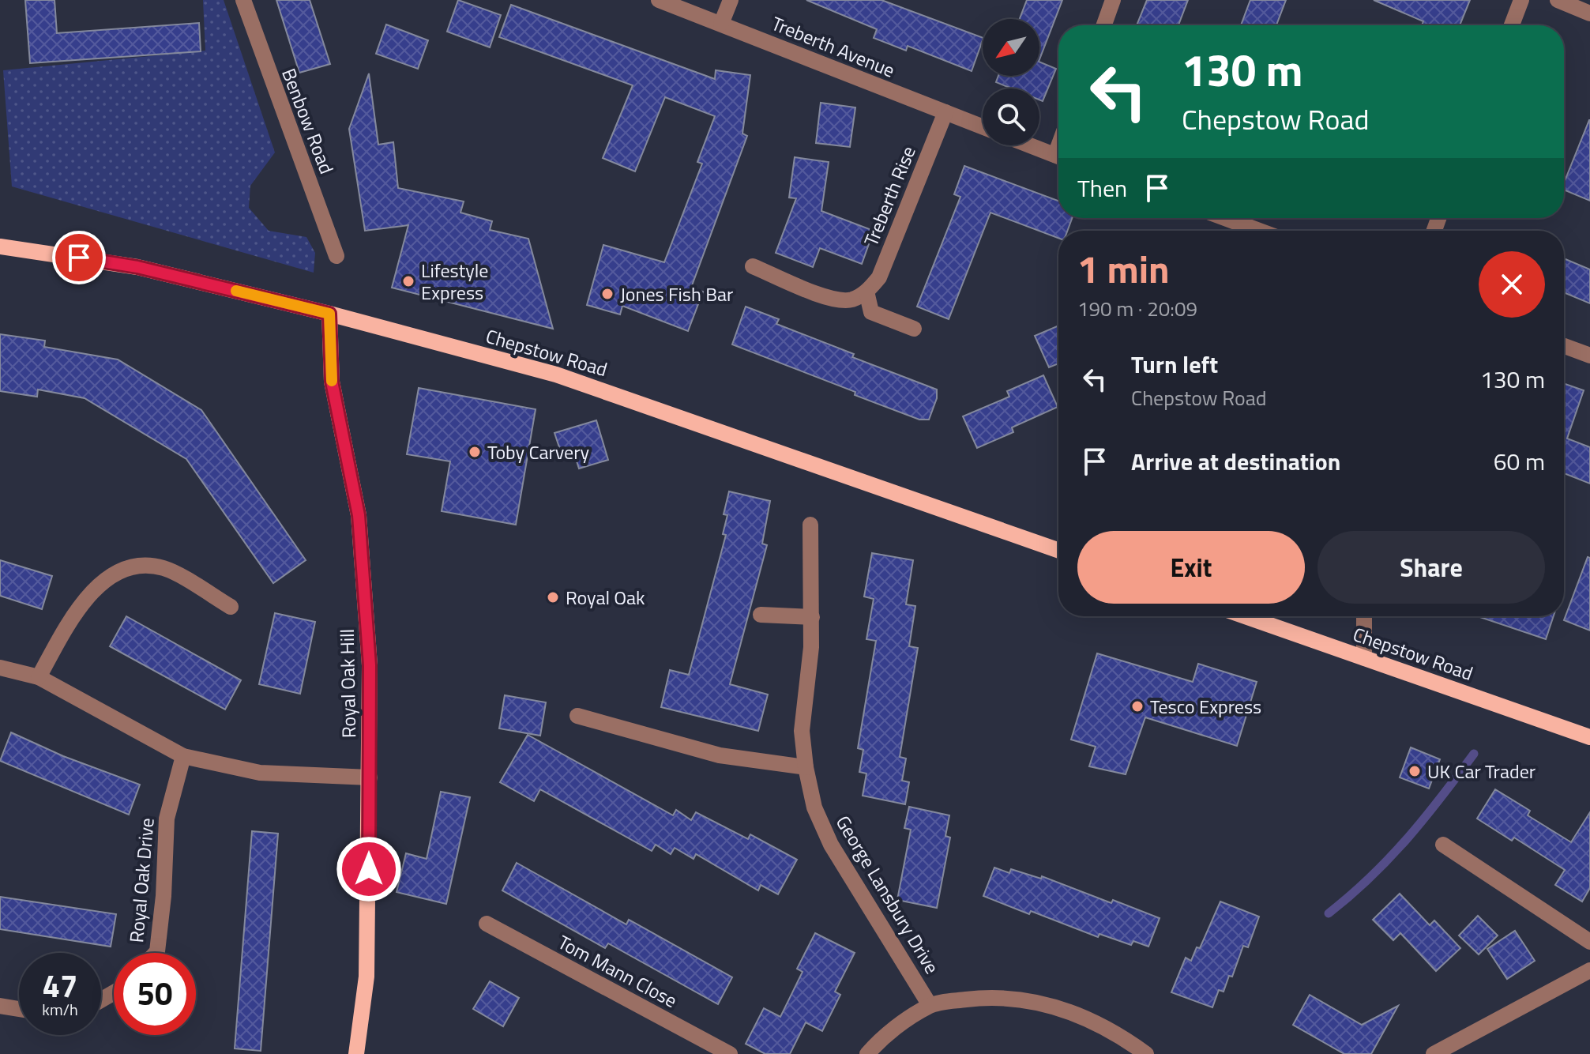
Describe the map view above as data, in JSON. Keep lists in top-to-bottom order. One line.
{"streets":{"main road":["Chepstow Road","Royal Oak Hill"],"street":["Treberth Avenue","Benbow Road","Treberth Rise","Royal Oak Drive","George Lansbury Drive","Tom Mann Close"]},"crossings":[["Treberth Avenue","Treberth Rise"],["Chepstow Road","Royal Oak Hill"]],"places":["Lifestyle Express","Jones Fish Bar","Toby Carvery","Royal Oak","Tesco Express","UK Car Trader"],"north":"bottom left","page":{"turn":["130 m","Chepstow Road"],"then":"Then","heading":["1 min","190 m · 20:09"],"list":[{"name":"Turn left","note":"Chepstow Road","value":"130 m"},{"name":"Arrive at destination","value":"60 m"}],"buttons":["Exit","Share"],"speed":"47 km/h","limit":"50"}}
